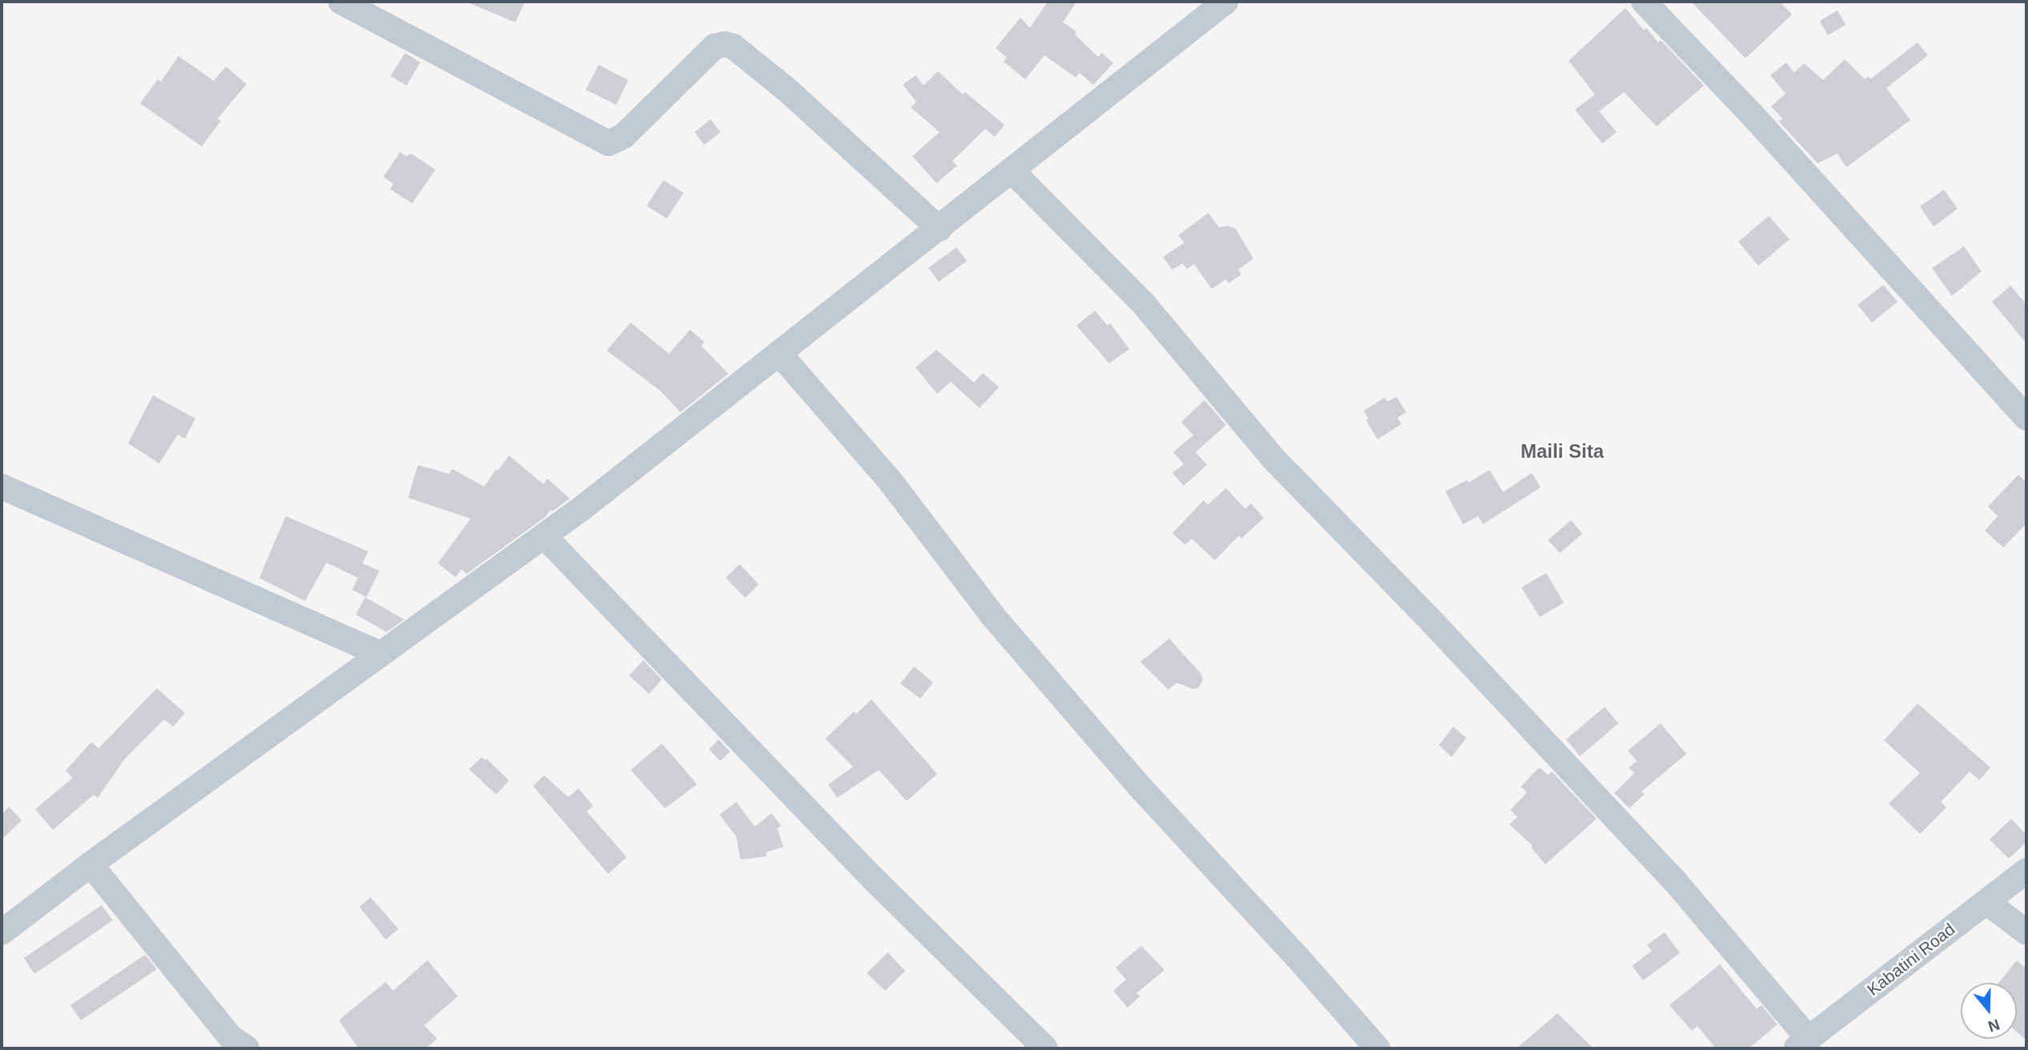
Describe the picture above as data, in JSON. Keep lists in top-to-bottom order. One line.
{"streets":{"street":["Kabatini Road"]},"districts":["Maili Sita"],"north":"bottom"}
